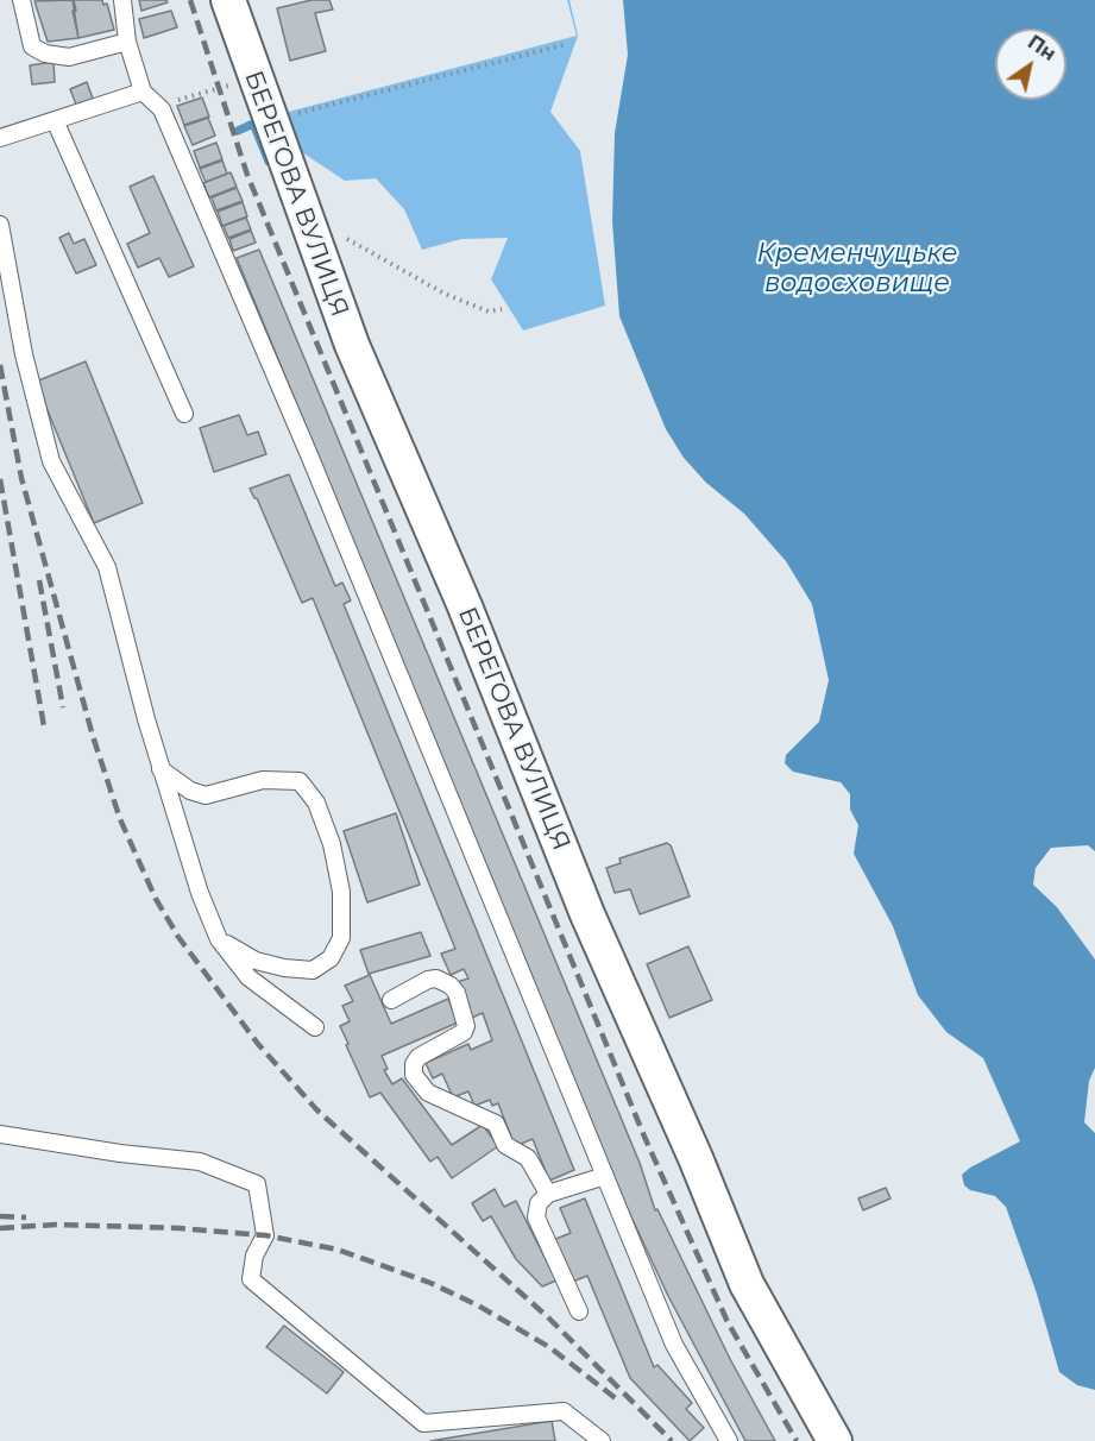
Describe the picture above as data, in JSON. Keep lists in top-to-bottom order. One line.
{"streets":{"street":["БЕРЕГОВА ВУЛИЦЯ"]},"water":["Кременчуцьке водосховище"],"north":"top right"}
